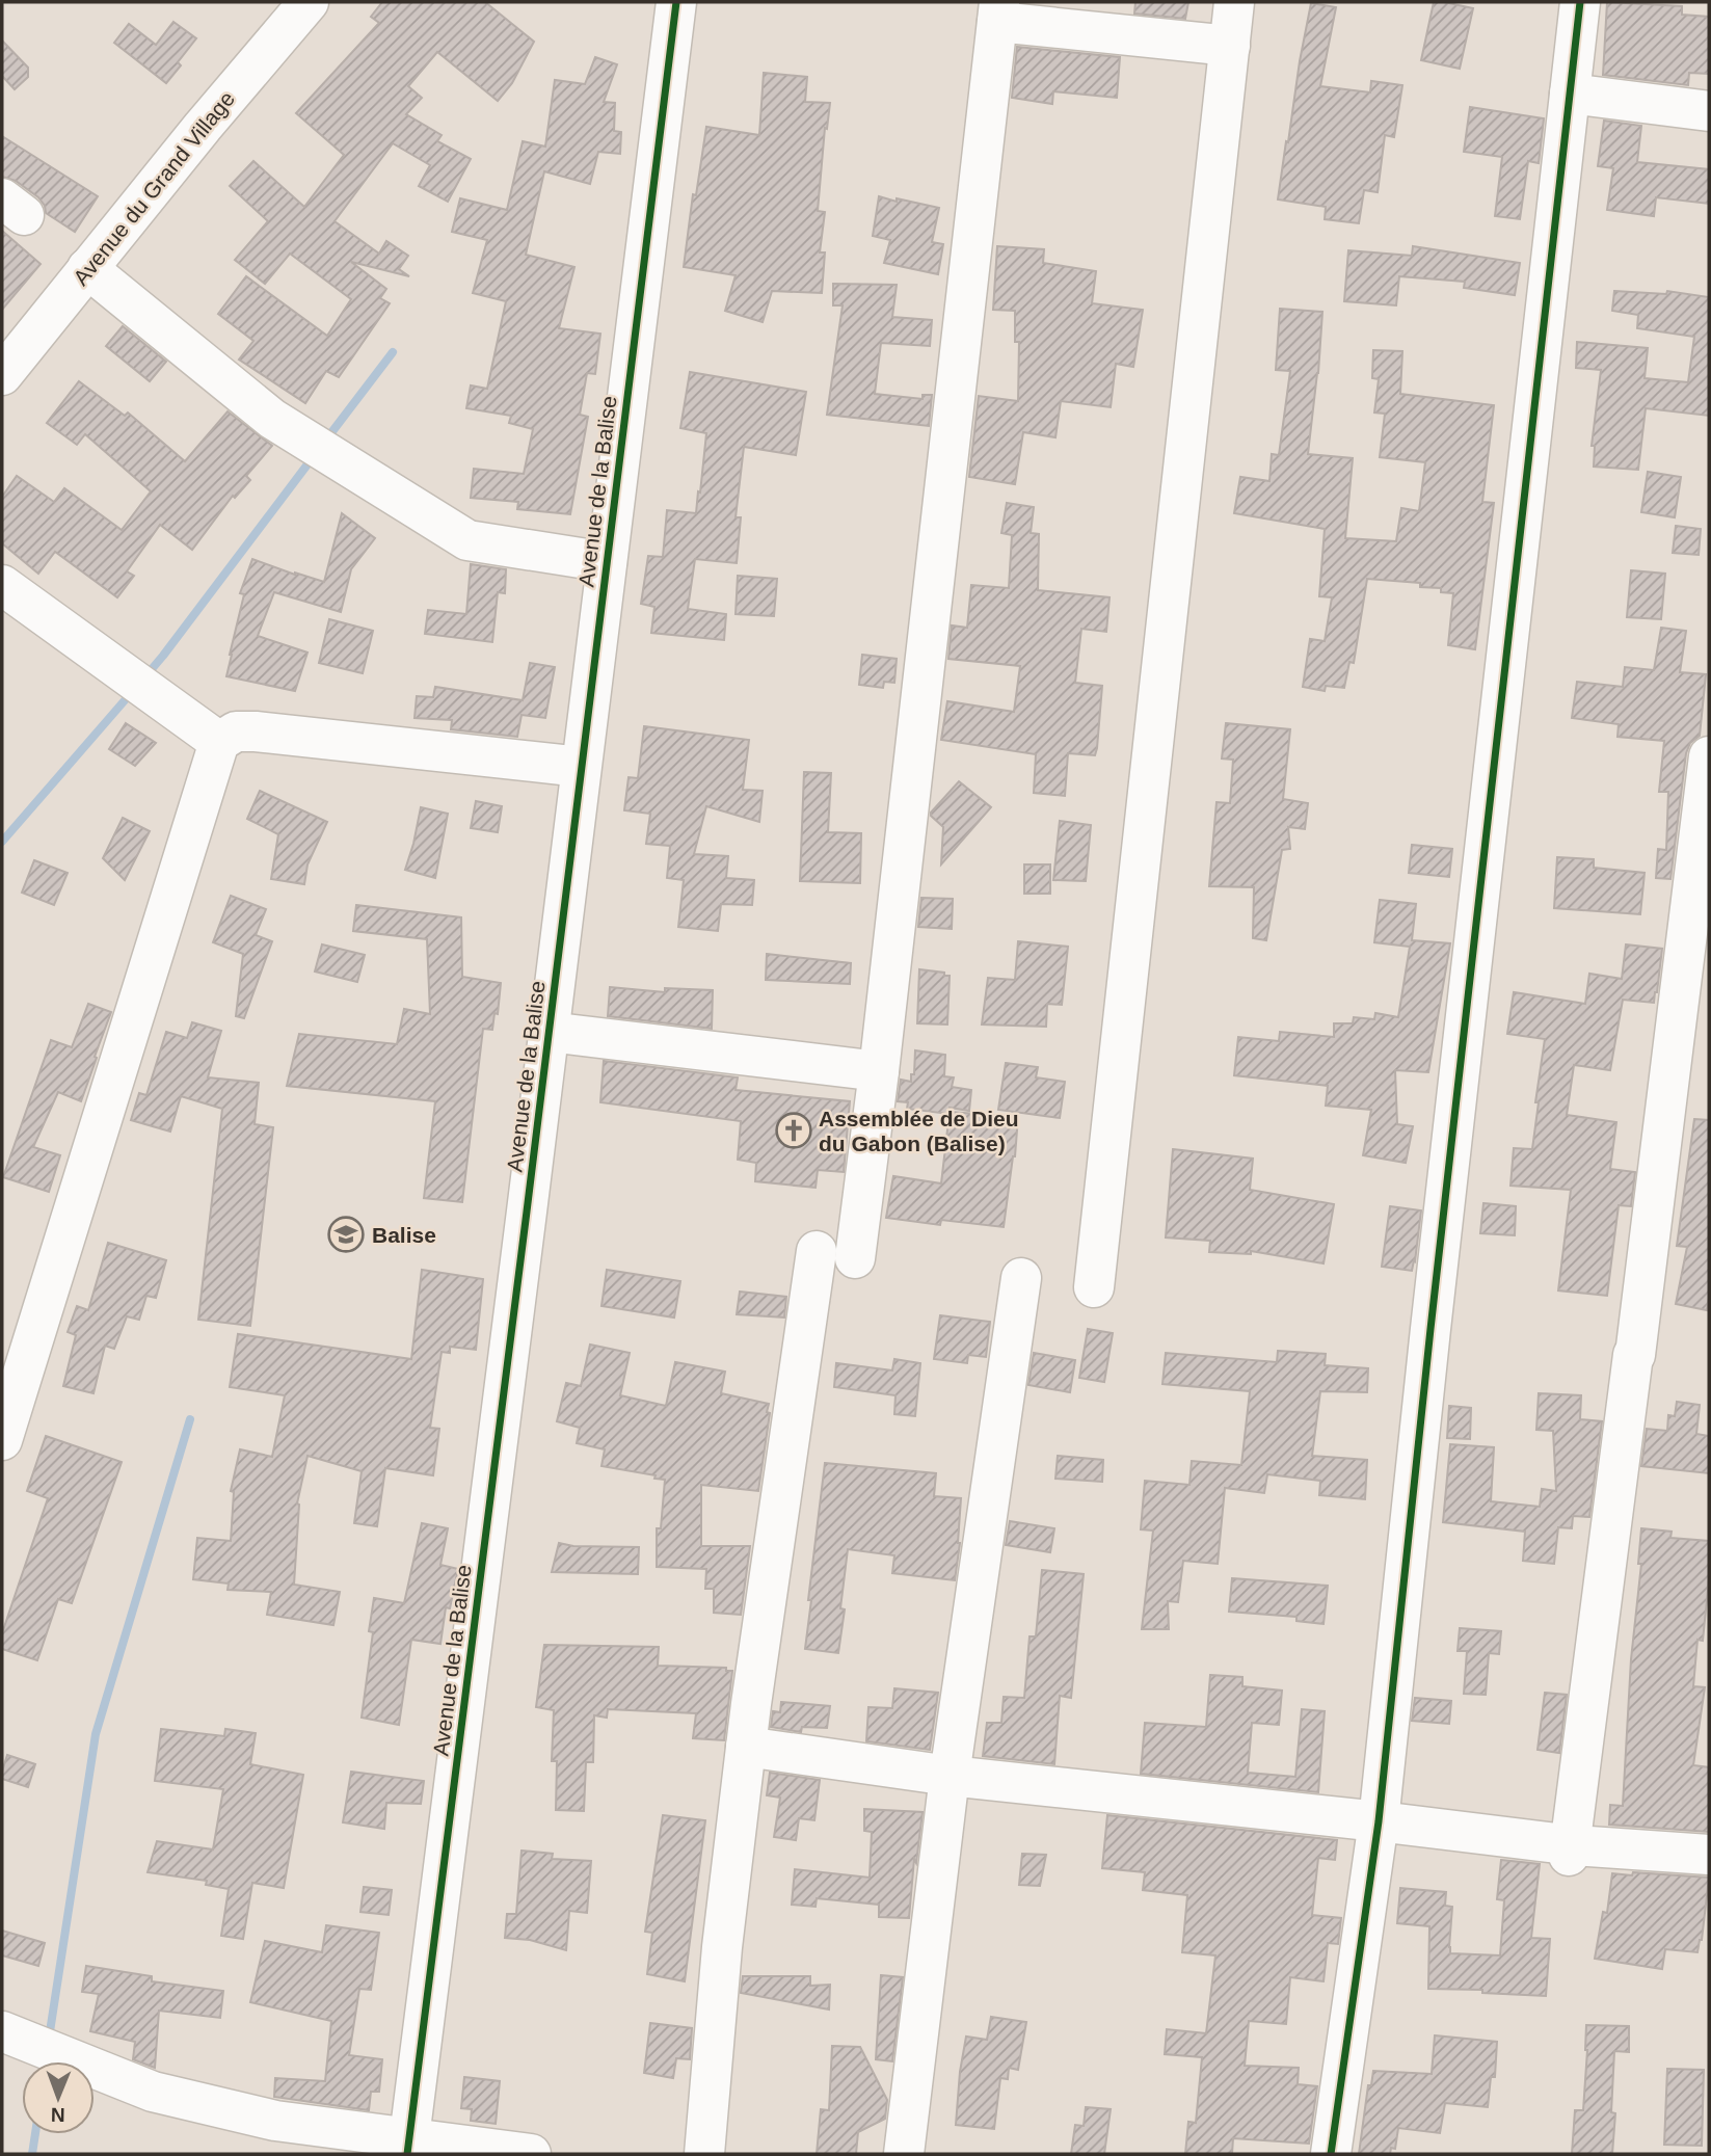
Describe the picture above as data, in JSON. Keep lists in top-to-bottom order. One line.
{"streets":{"street":["Avenue du Grand Village","Avenue de la Balise"]},"places":{"church":["Assemblée de Dieu du Gabon (Balise)"],"school or university":["Balise"]},"north":"bottom"}
